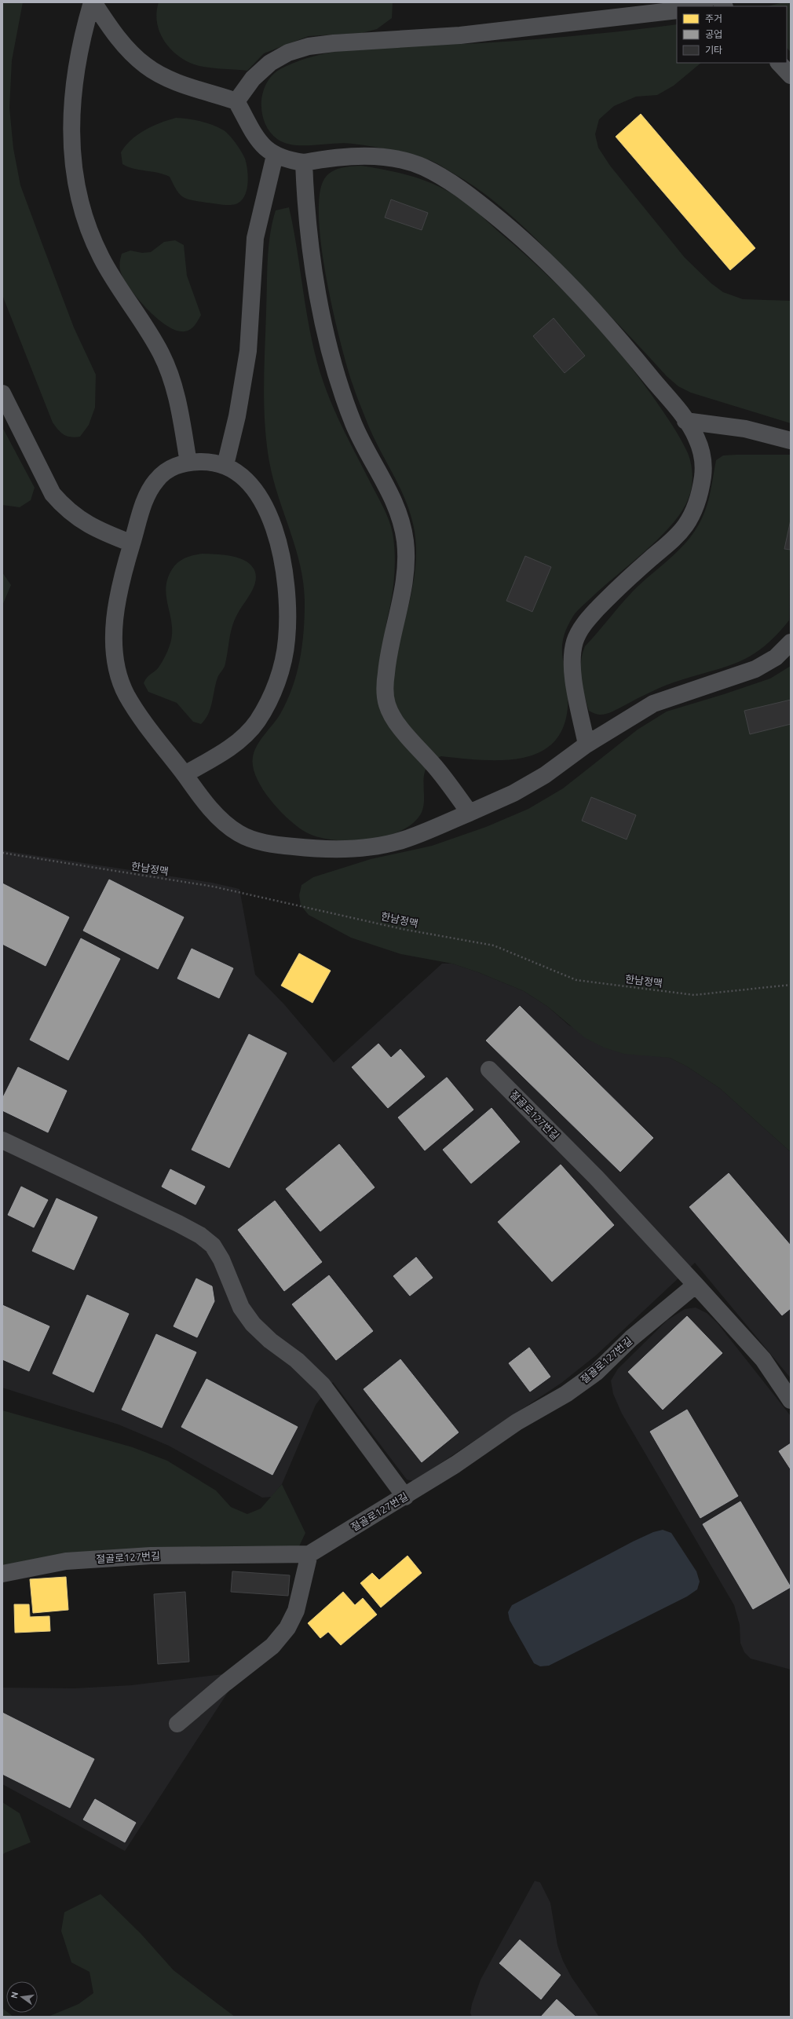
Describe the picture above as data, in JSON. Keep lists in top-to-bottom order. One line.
{"streets":{"street":["절골로127번길"],"path":["한남정맥"]},"legend":["주거","공업","기타"],"north":"left"}
